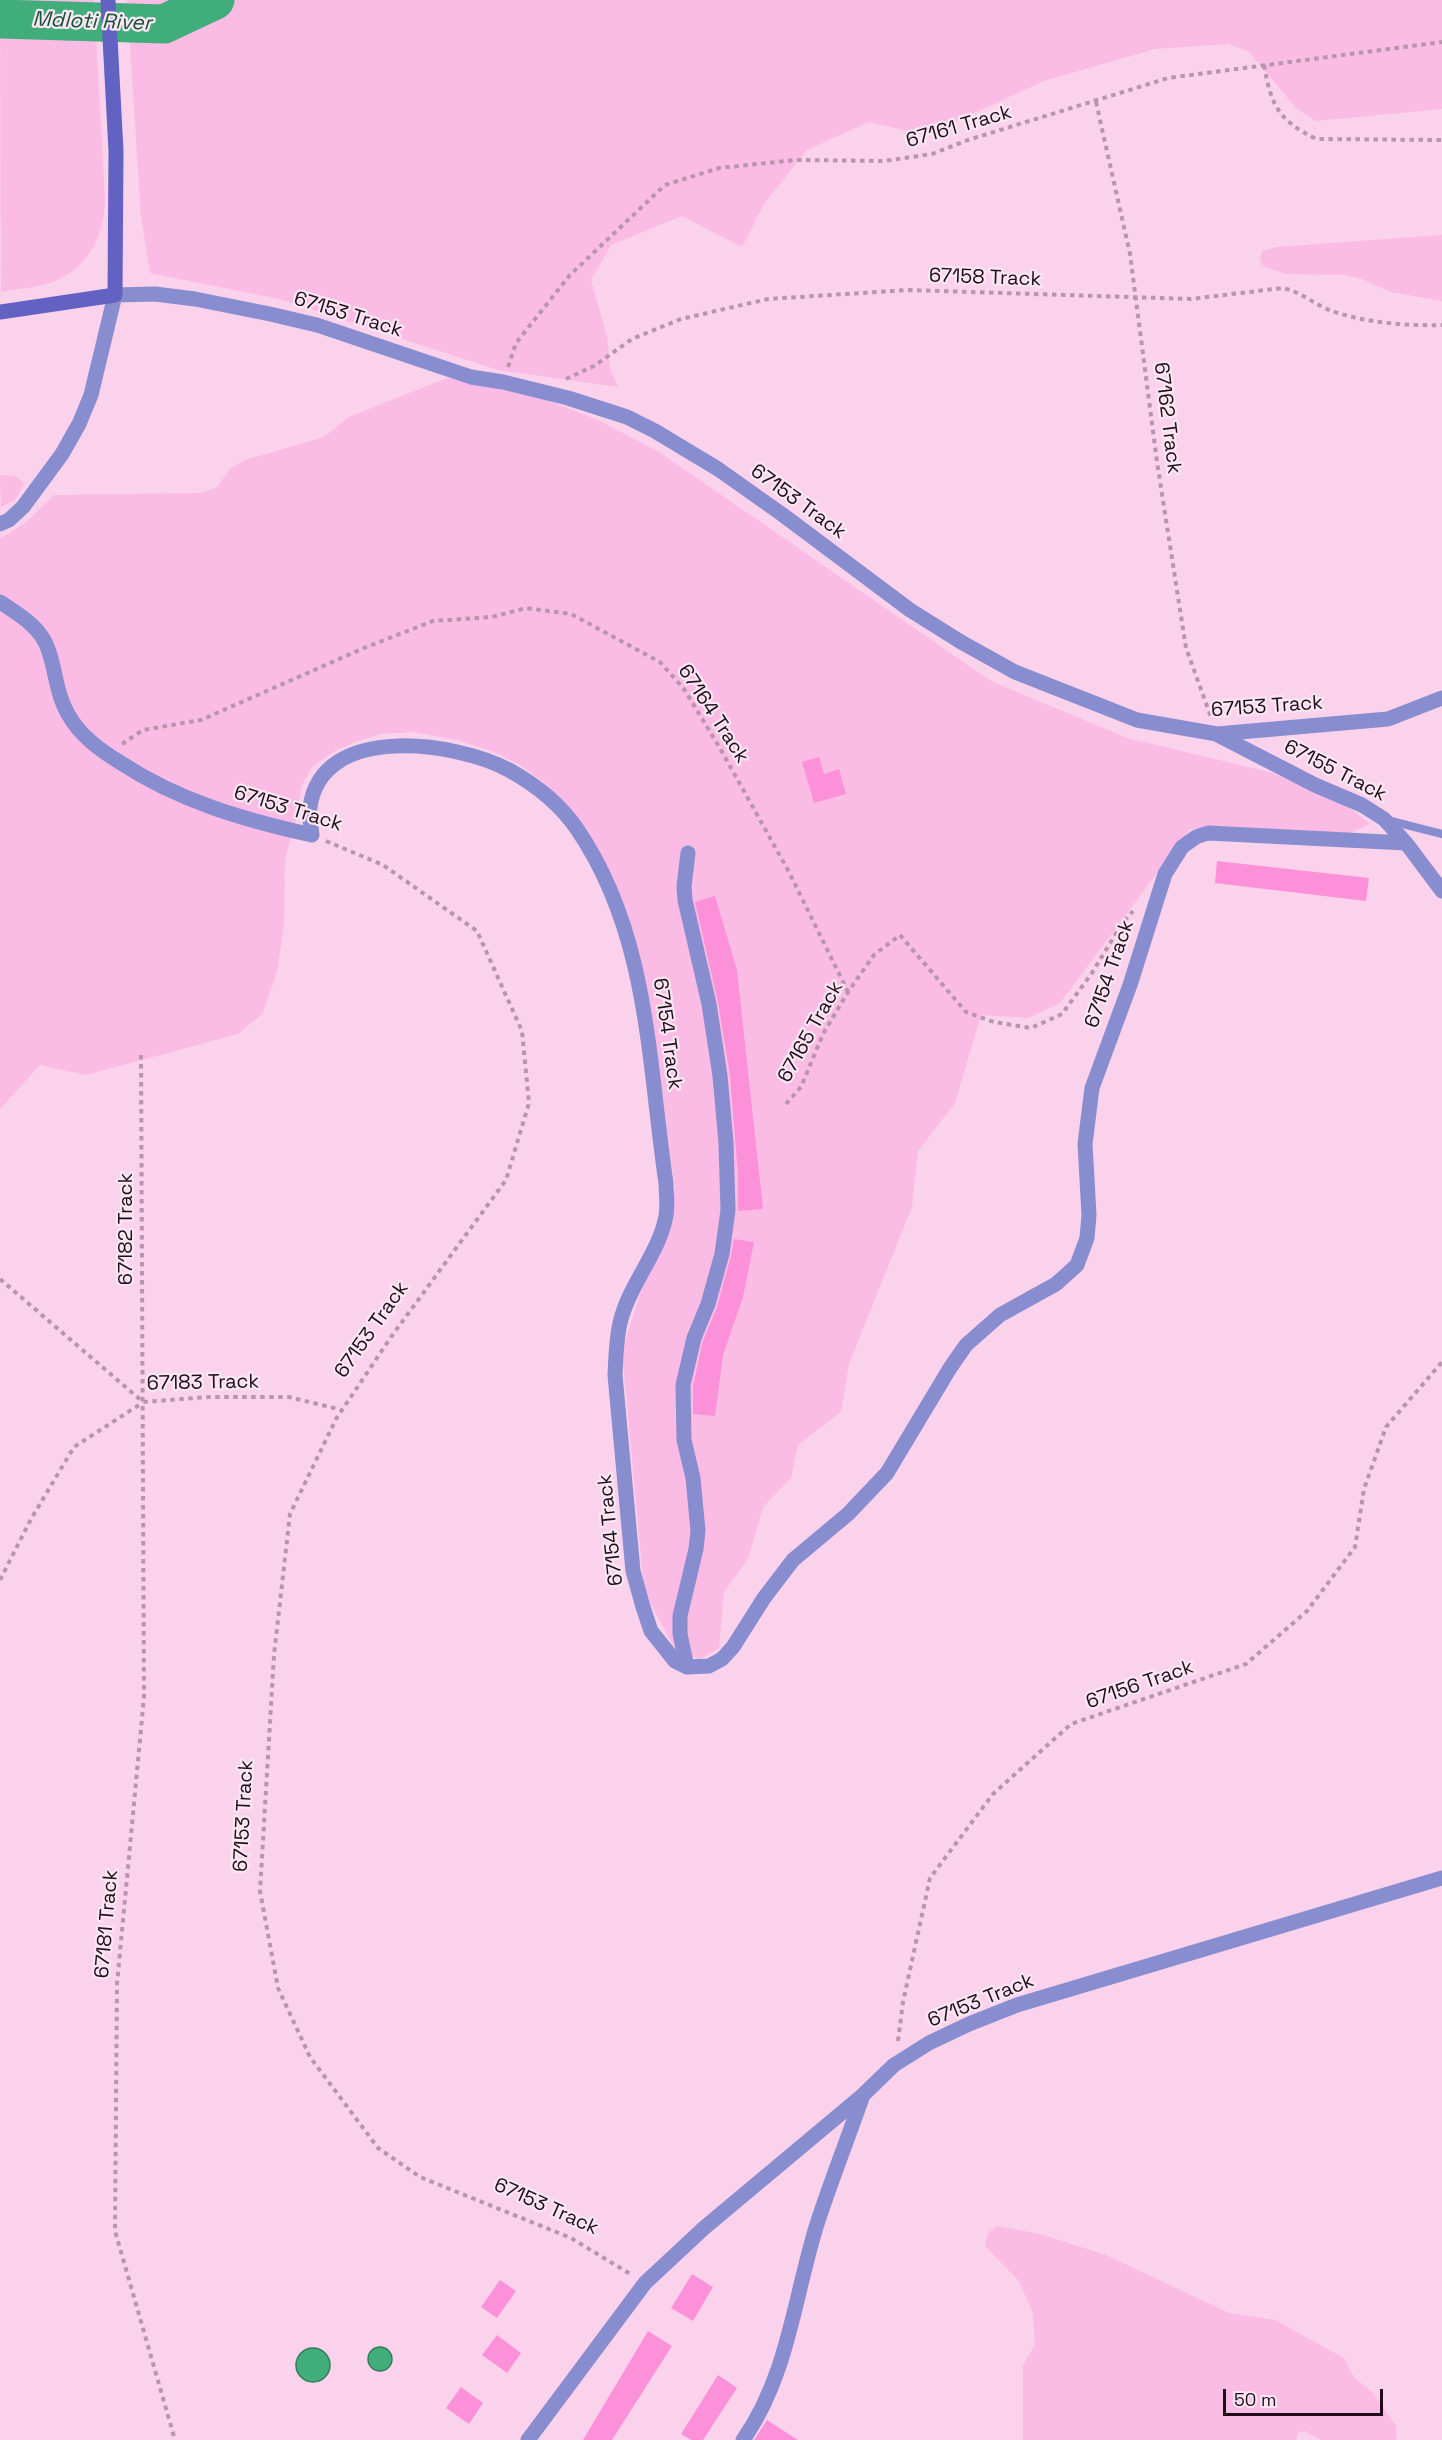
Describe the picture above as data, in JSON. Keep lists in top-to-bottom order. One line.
{"streets":{"street":["67153 Track","67155 Track","67154 Track"],"path":["67161 Track","67158 Track","67162 Track","67164 Track","67165 Track","67182 Track","67183 Track","67156 Track","67181 Track"]},"crossings":[["67161 Track","67153 Track"],["67161 Track","67162 Track"],["67158 Track","67153 Track"],["67158 Track","67162 Track"],["67153 Track","67162 Track"],["67153 Track","67164 Track"],["67153 Track","67155 Track"],["67153 Track","67154 Track"],["67153 Track","67183 Track"],["67153 Track","67156 Track"],["67162 Track","67155 Track"],["67164 Track","67165 Track"],["67155 Track","67154 Track"],["67182 Track","67183 Track"],["67182 Track","67181 Track"],["67183 Track","67181 Track"]],"water":["Mdloti River"],"scale_bar":"50 m"}
